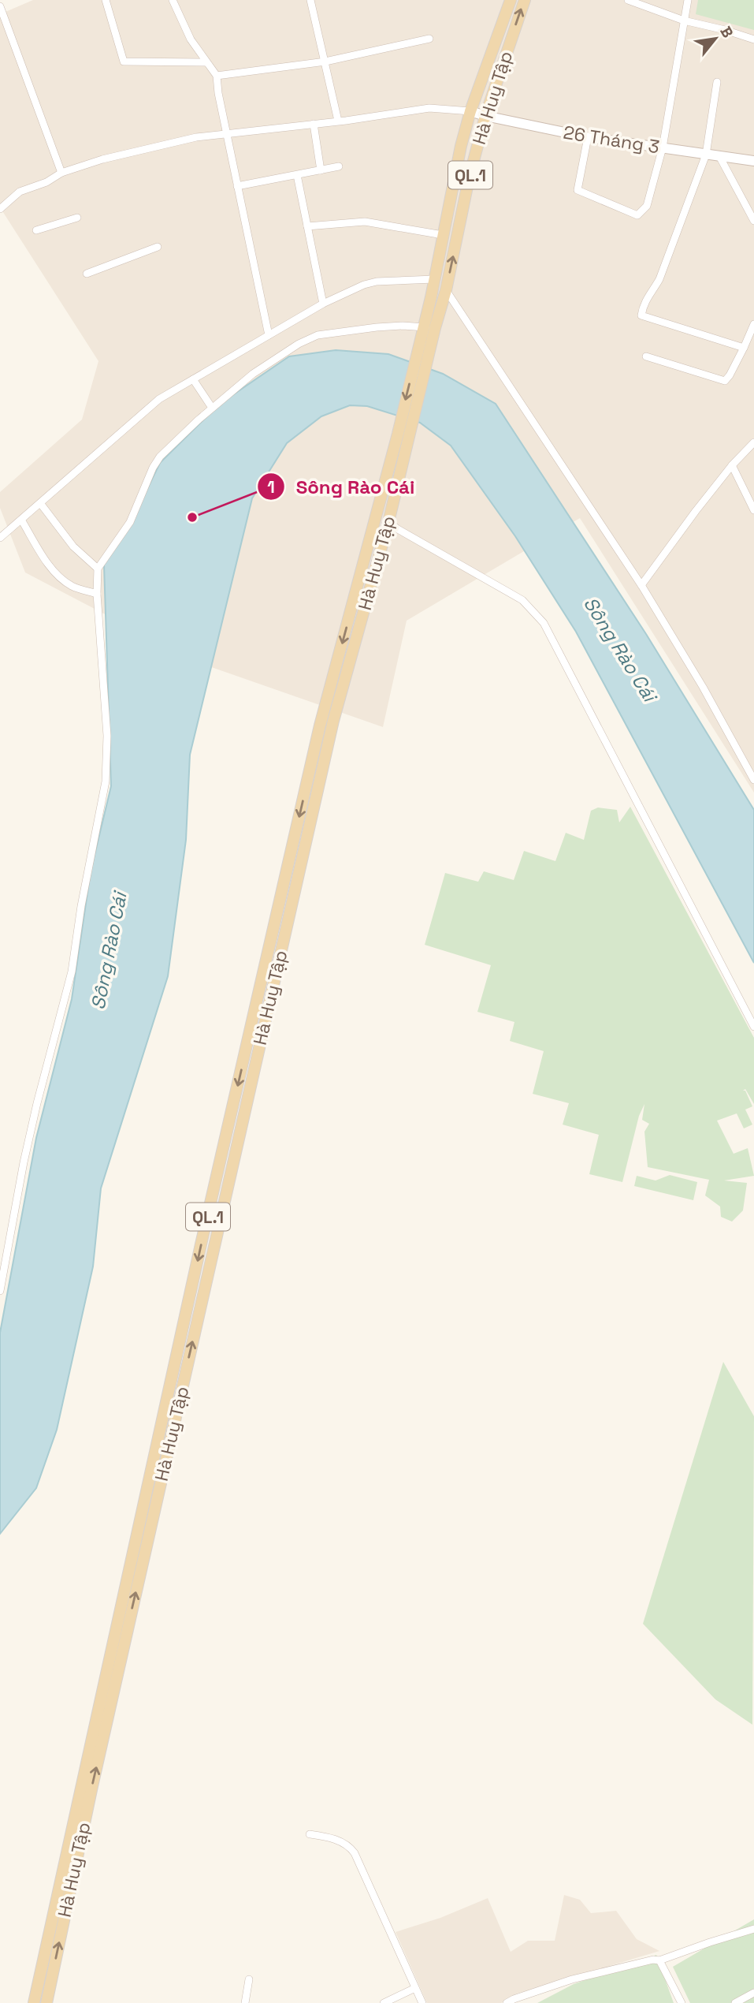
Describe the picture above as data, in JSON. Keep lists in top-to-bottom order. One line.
{"streets":{"main road":["Hà Huy Tập","QL.1"],"street":["26 Tháng 3"]},"crossings":[["Hà Huy Tập","26 Tháng 3"]],"water":["Sông Rào Cái"],"places":["Sông Rào Cái"],"north":"top right"}
